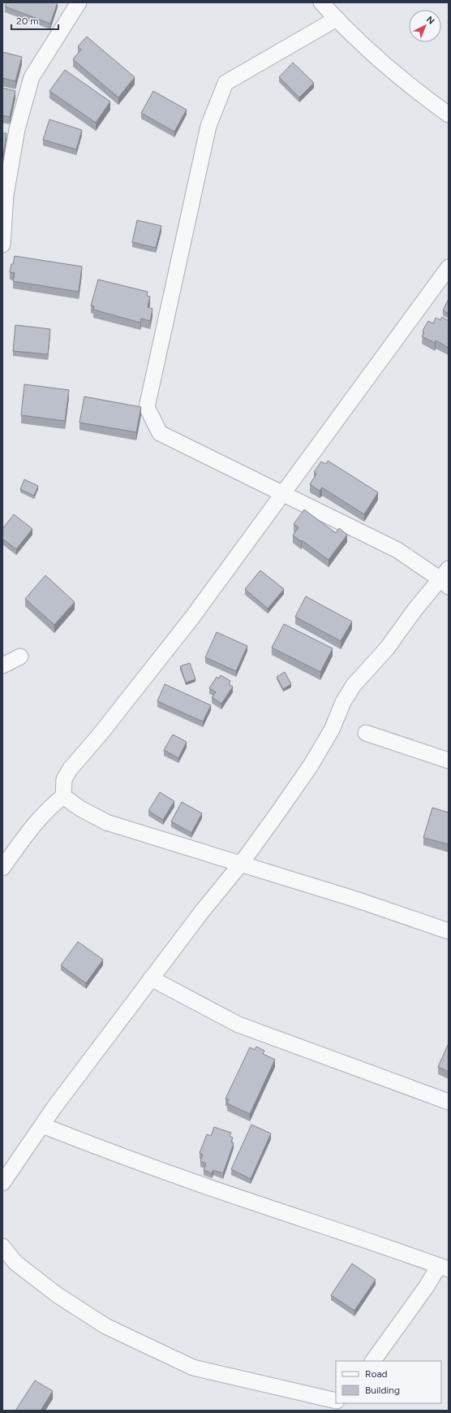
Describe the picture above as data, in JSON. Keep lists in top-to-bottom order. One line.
{"legend":["Road","Building"],"scale_bar":"20 m","north":"top right"}
